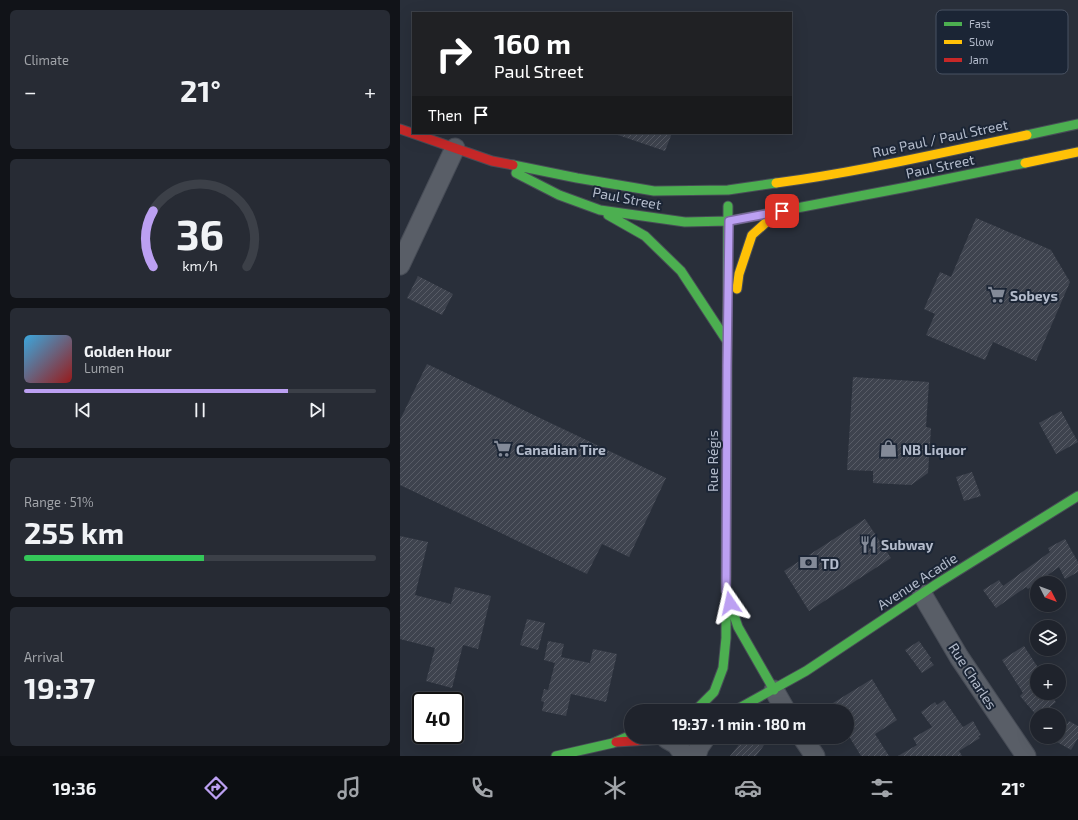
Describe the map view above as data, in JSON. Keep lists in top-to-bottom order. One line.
{"streets":{"main road":["Rue Paul / Paul Street","Paul Street","Rue Régis","Avenue Acadie"],"street":["Rue Charles"]},"crossings":[["Rue Paul / Paul Street","Paul Street"],["Paul Street","Rue Régis"],["Rue Régis","Avenue Acadie"],["Avenue Acadie","Rue Charles"]],"places":{"supermarket":["Sobeys","Canadian Tire"],"shop":["NB Liquor"],"restaurant":["Subway"],"bank":["TD"]},"legend":["Fast","Slow","Jam"],"north":"bottom right","page":{"tile":["Climate",["Range · 51%","255 km"],["Arrival","19:37"]],"turn":["160 m","Paul Street"],"heat":["−","21°","+"],"then":"Then","song":["Golden Hour","Lumen"],"map_buttons":["+","−"],"limit":"40","trip":"19:37 · 1 min · 180 m","tabs":["19:36","21°"],"gauge":["36","km/h"]}}
